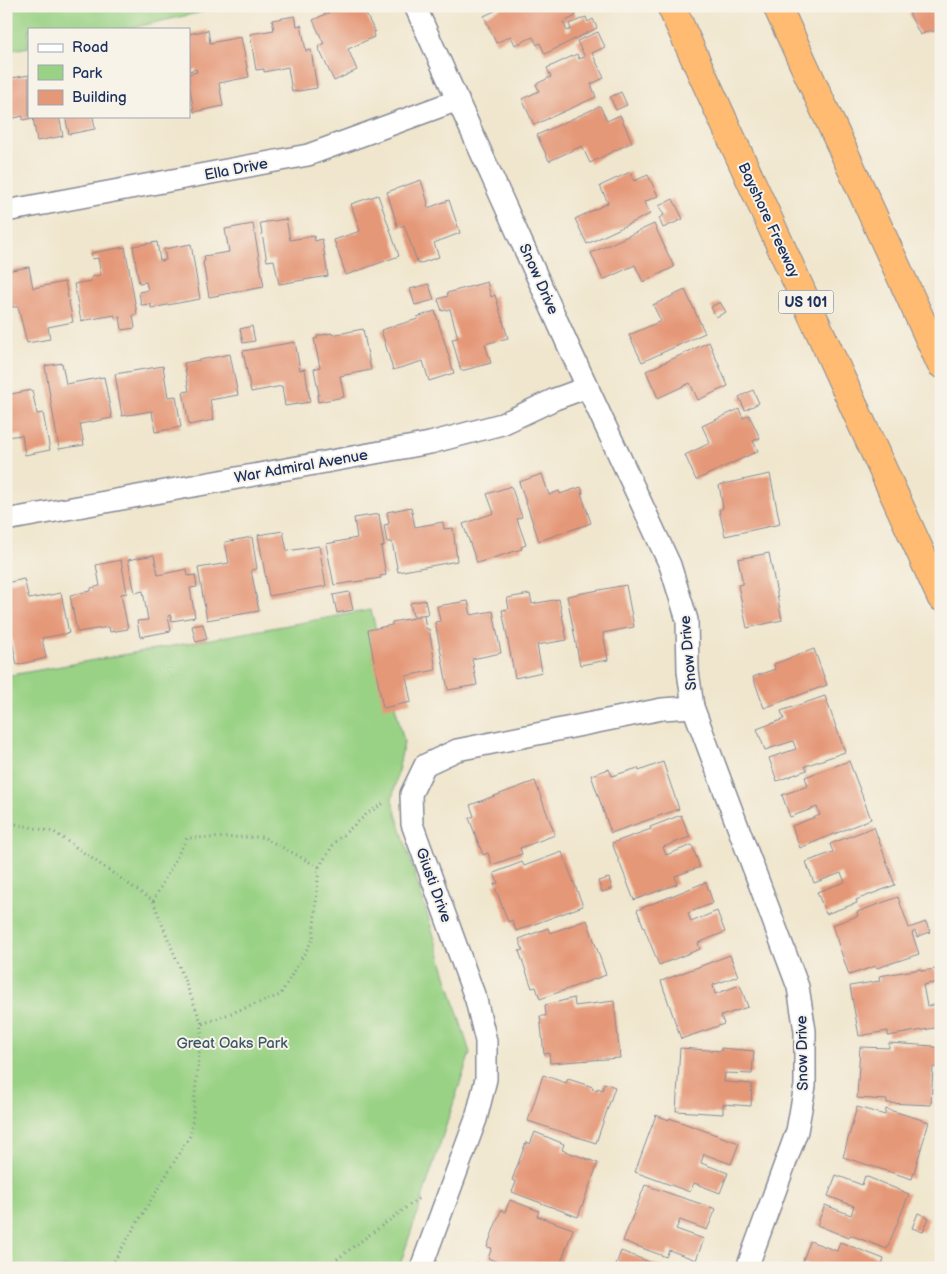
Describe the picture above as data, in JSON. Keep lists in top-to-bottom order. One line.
{"streets":{"highway":["Bayshore Freeway","US 101"],"street":["Ella Drive","Snow Drive","War Admiral Avenue","Giusti Drive"]},"crossings":[["Ella Drive","Snow Drive"],["Snow Drive","War Admiral Avenue"],["Snow Drive","Giusti Drive"]],"parks":["Great Oaks Park"],"legend":["Road","Park","Building"]}
